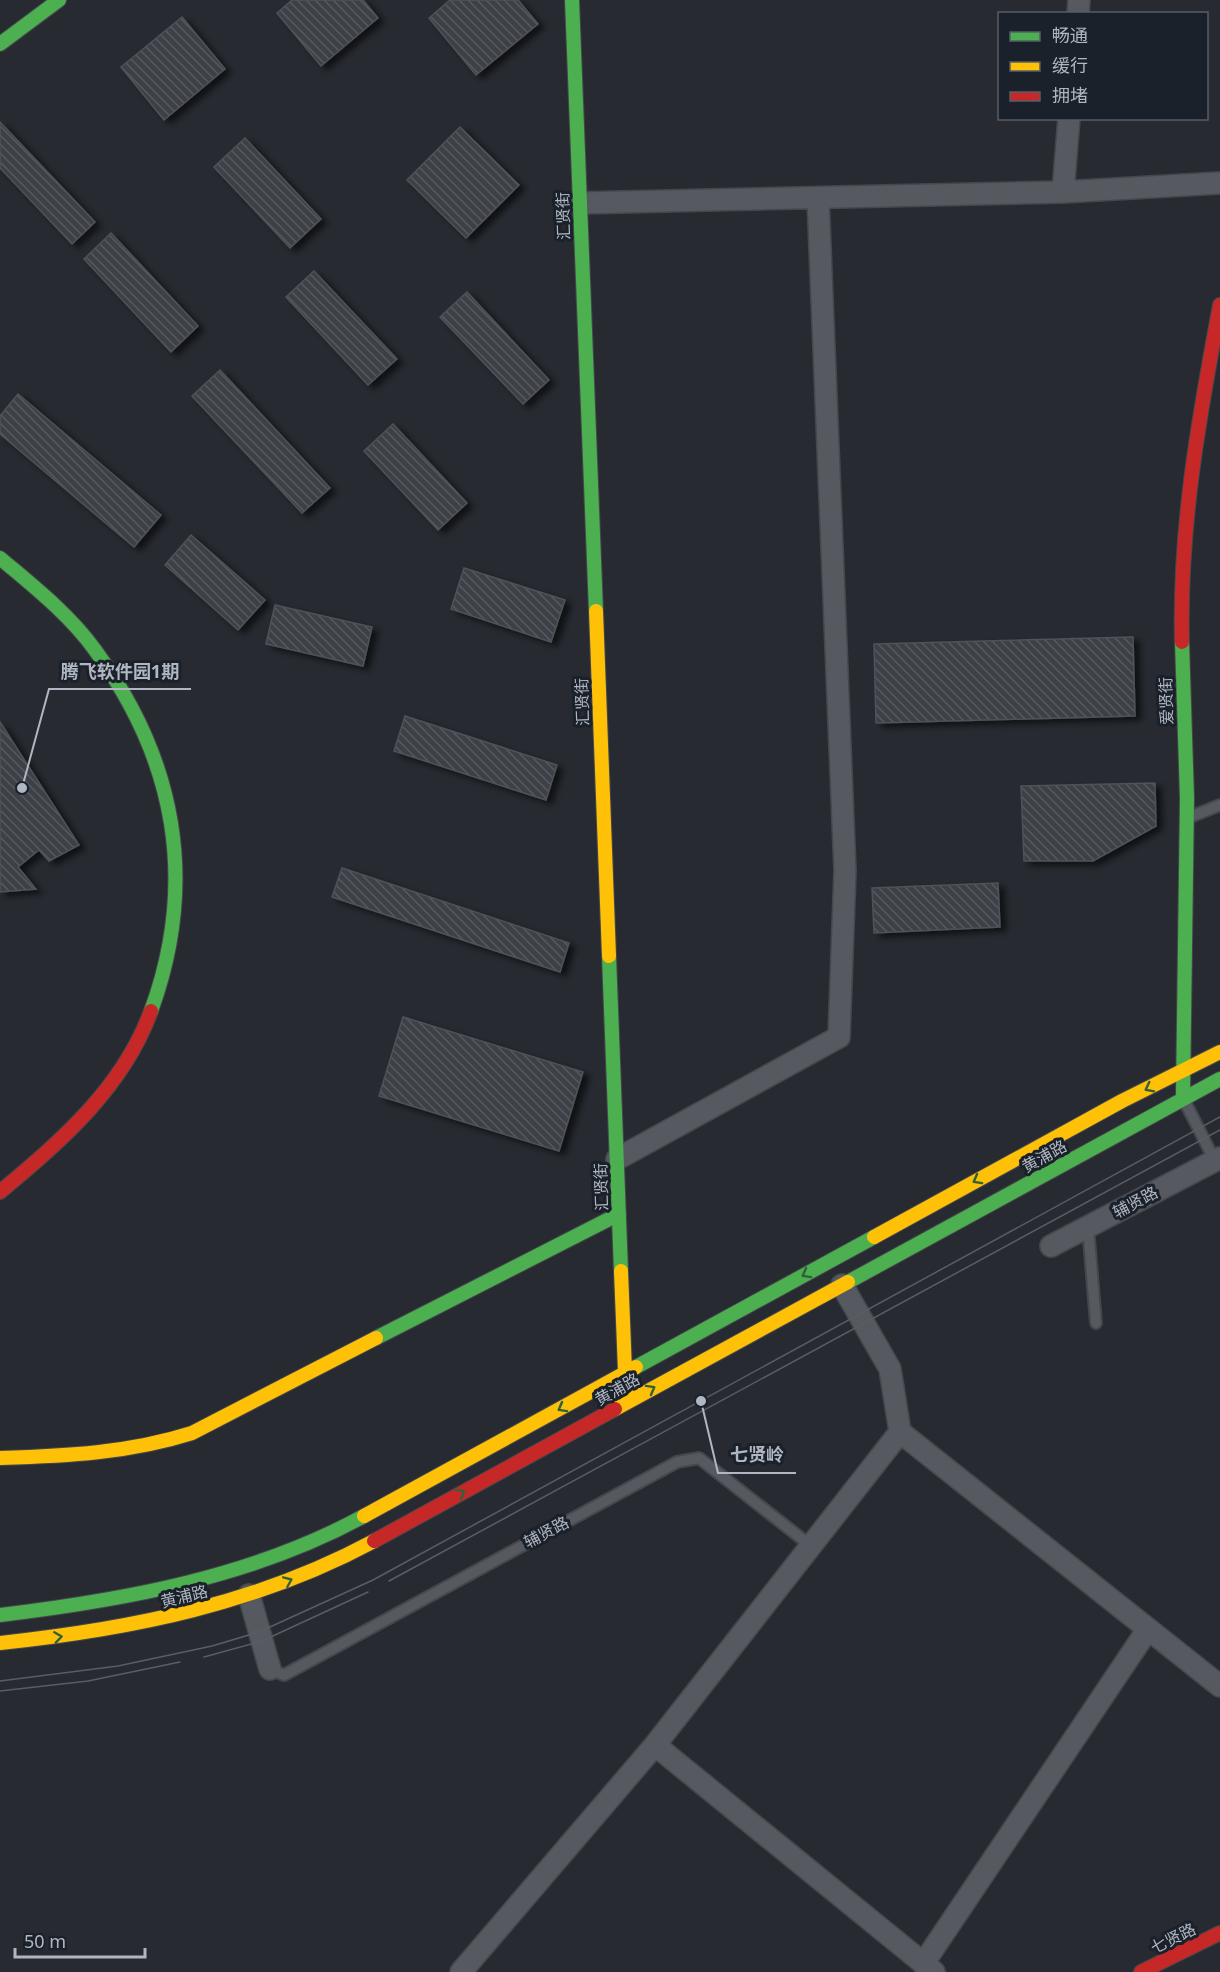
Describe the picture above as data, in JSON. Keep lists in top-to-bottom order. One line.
{"streets":{"main road":["汇贤街","爱贤街","黄浦路","七贤路"],"street":["辅贤路"]},"crossings":[["汇贤街","黄浦路"],["爱贤街","黄浦路"]],"places":["腾飞软件园1期","七贤岭"],"legend":["畅通","缓行","拥堵"],"scale_bar":"50 m"}
